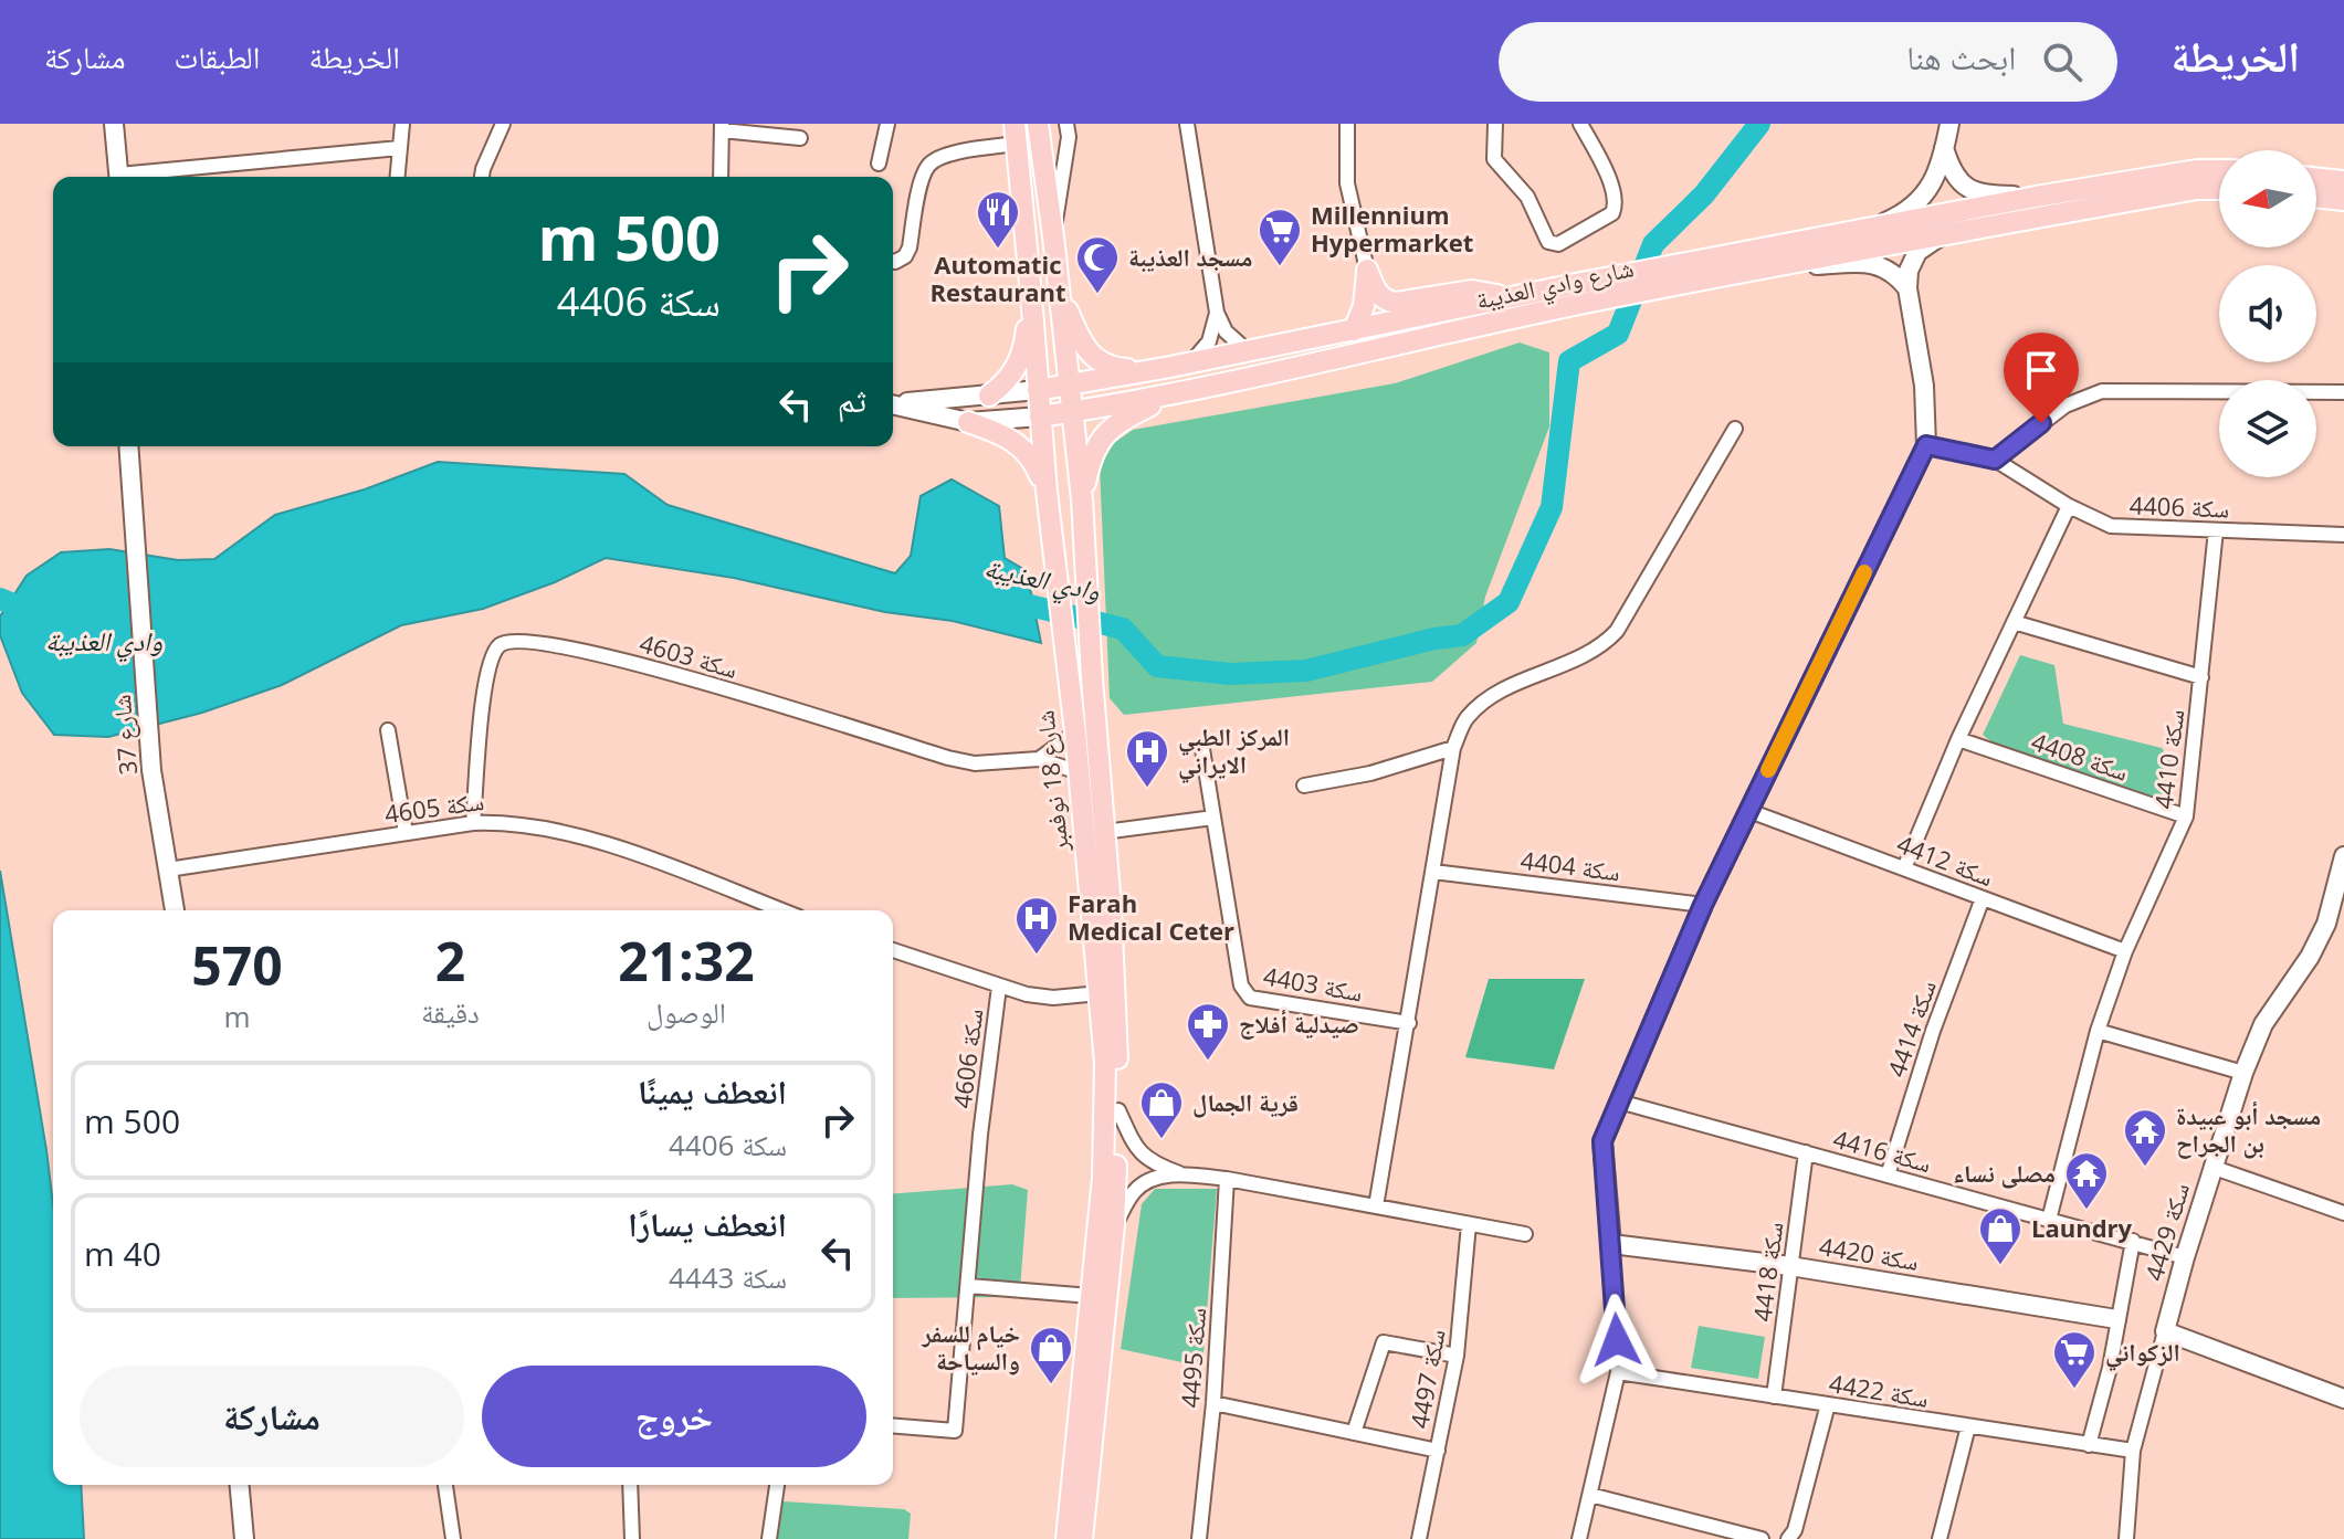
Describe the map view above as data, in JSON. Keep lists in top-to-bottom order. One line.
{"streets":{"main road":["شارع وادي العذيبة","شارع 18 نوفمبر"],"street":["سكة 4406","سكة 4603","شارع 37","سكة 4408","سكة 4410","سكة 4605","سكة 4412","سكة 4404","سكة 4403","سكة 4414","سكة 4606","سكة 4416","سكة 4429","سكة 4420","سكة 4418","سكة 4495","سكة 4497","سكة 4422"]},"crossings":[["شارع وادي العذيبة","شارع 18 نوفمبر"],["سكة 4406","سكة 4410"],["سكة 4603","شارع 18 نوفمبر"],["سكة 4603","سكة 4605"],["شارع 37","سكة 4605"],["سكة 4408","سكة 4410"],["سكة 4410","سكة 4412"],["سكة 4410","سكة 4416"],["سكة 4412","سكة 4414"],["سكة 4414","سكة 4416"],["سكة 4416","سكة 4429"],["سكة 4416","سكة 4418"],["سكة 4429","سكة 4422"],["سكة 4420","سكة 4418"],["سكة 4418","سكة 4422"]],"water":["وادي العذيبة"],"places":{"restaurant":["Automatic Restaurant"],"supermarket":["Millennium Hypermarket","الزكواني"],"mosque":["مسجد العذيبة"],"hospital":["المركز الطبي الايراني","Farah Medical Ceter"],"pharmacy":["صيدلية أفلاج"],"shop":["قرية الجمال","Laundry","خيام للسفر والسياحة"],"temple":["مسجد أبو عبيدة بن الجراح","مصلى نساء"]},"north":"left","page":{"header":"الخريطة","search":"ابحث هنا","nav":["الخريطة","الطبقات","مشاركة"],"turn":["500 m","سكة 4406"],"then":"ثم","eta":["21:32","الوصول","2","دقيقة","570","m"],"list":[{"name":"انعطف يمينًا","note":"سكة 4406","value":"500 m"},{"name":"انعطف يسارًا","note":"سكة 4443","value":"40 m"}],"buttons":["خروج","مشاركة"]}}
